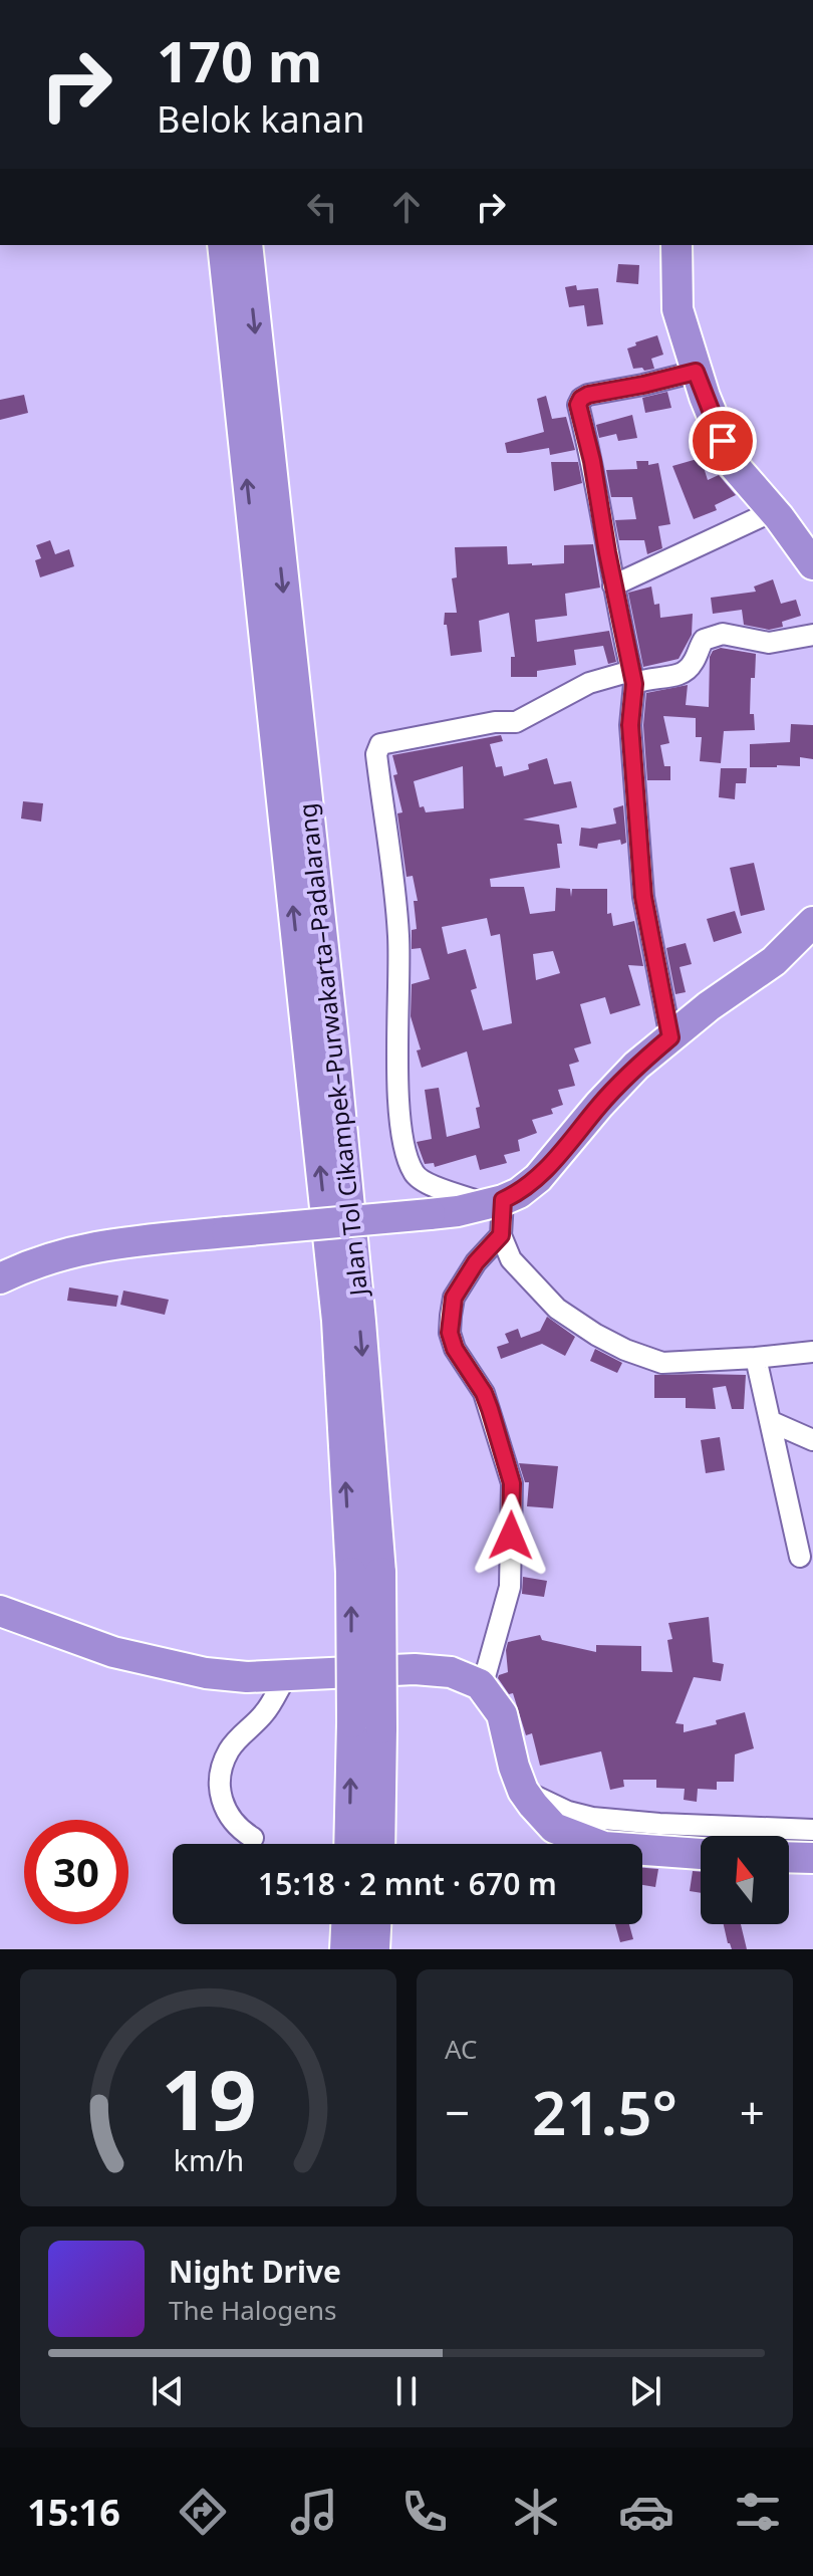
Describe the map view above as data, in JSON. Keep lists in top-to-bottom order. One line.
{"streets":{"highway":["Jalan Tol Cikampek–Purwakarta–Padalarang"]},"north":"top","page":{"turn":["170 m","Belok kanan"],"limit":"30","trip":"15:18 · 2 mnt · 670 m","tile":"AC","heat":["−","21.5°","+"],"song":["Night Drive","The Halogens"],"tabs":"15:16","gauge":["19","km/h"]}}
